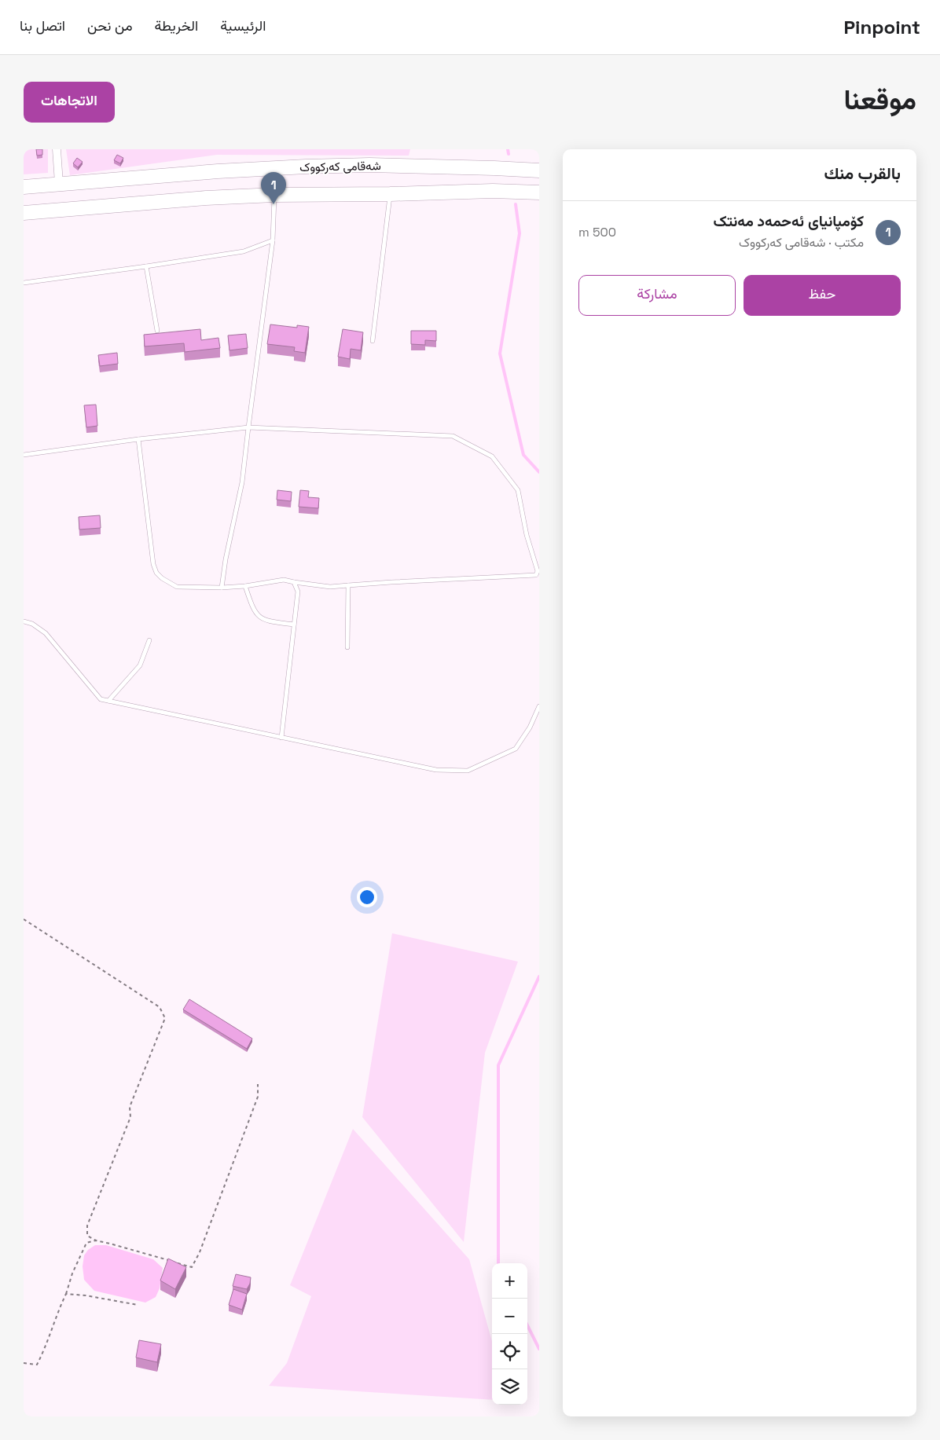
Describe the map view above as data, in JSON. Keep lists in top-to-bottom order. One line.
{"streets":{"highway":["شەقامی کەرکووک"]},"page":{"header":"Pinpoint","nav":["الرئيسية","الخريطة","من نحن","اتصل بنا"],"title":"موقعنا","buttons":["الاتجاهات",["حفظ","مشاركة"]],"heading":"بالقرب منك","pins":"1","list":[{"mark":"1","name":"کۆمپانیای ئەحمەد مەنتک","note":"مكتب · شەقامی کەرکووک","value":"500 m"}],"map_buttons":["+","−"]}}
